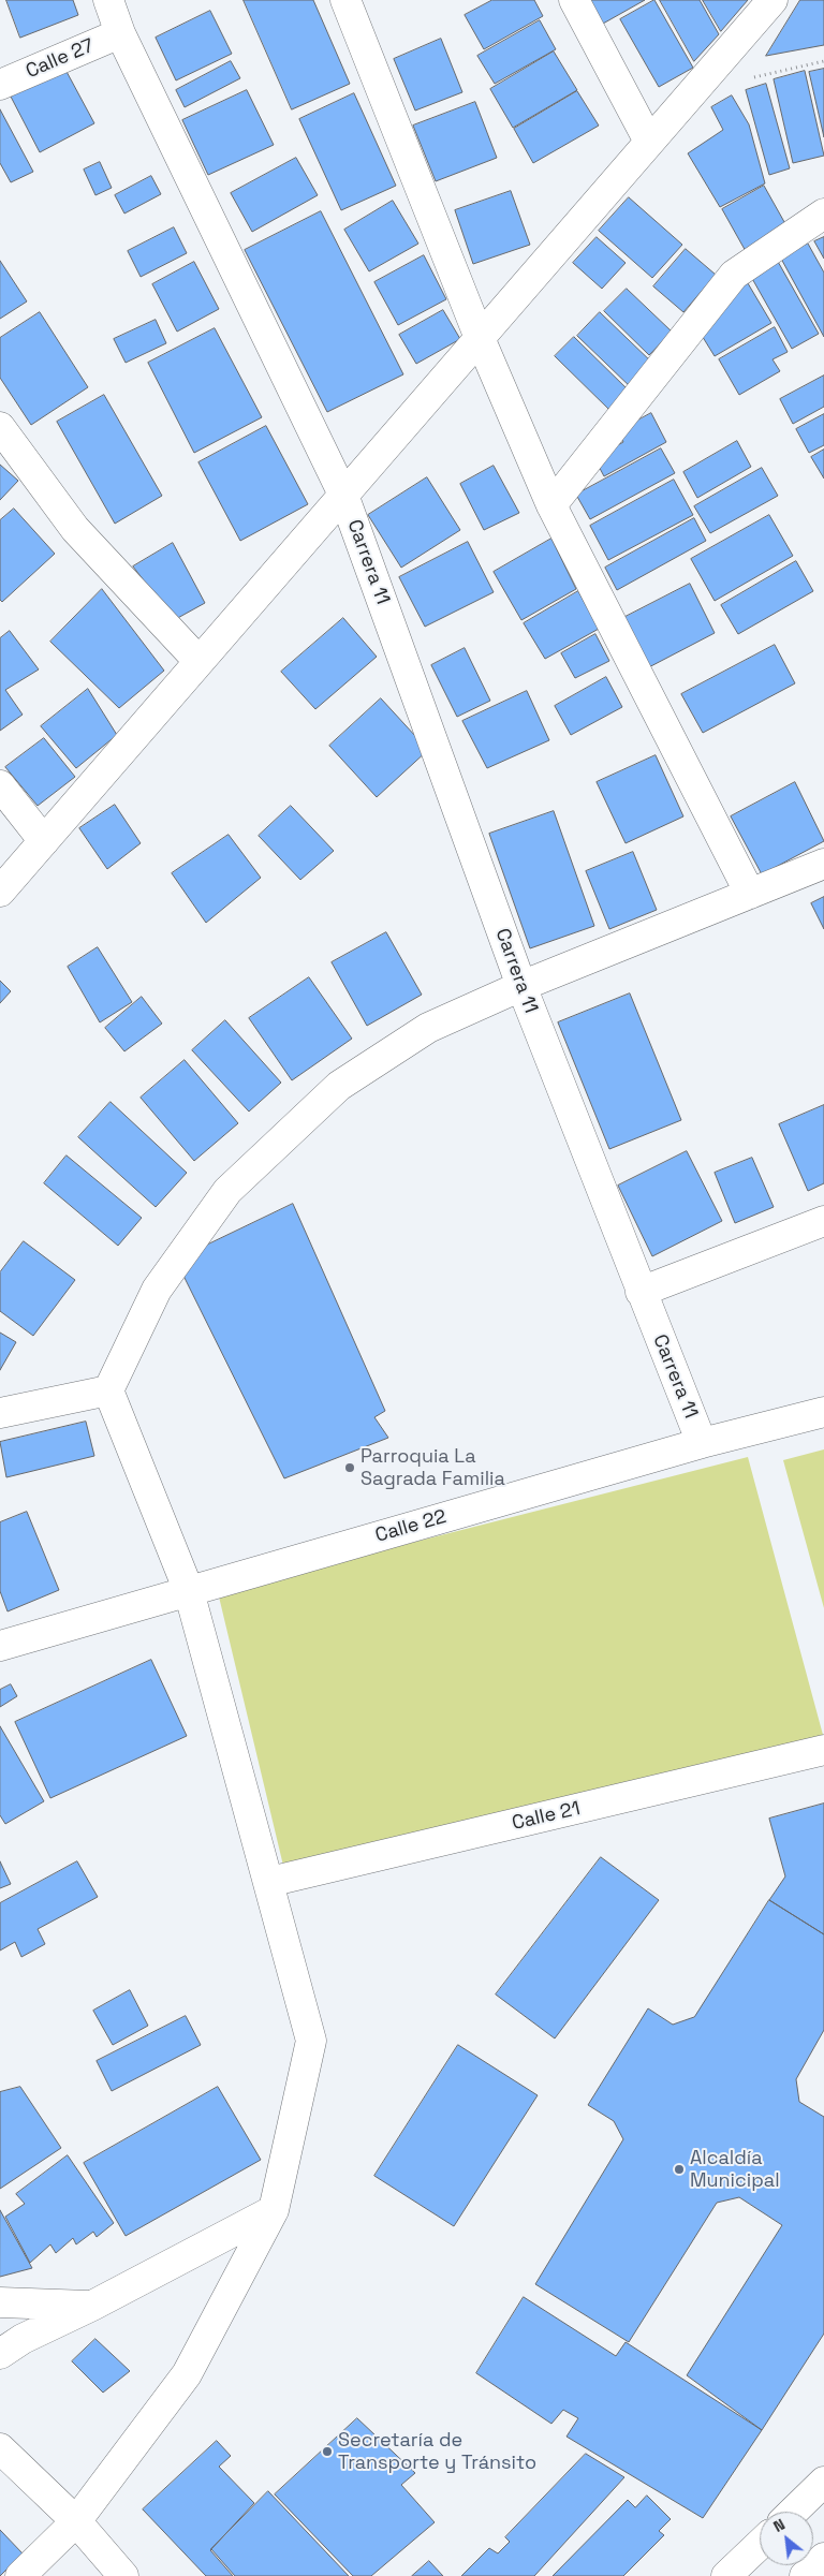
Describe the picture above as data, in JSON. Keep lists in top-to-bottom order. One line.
{"streets":{"street":["Calle 27","Carrera 11","Calle 22","Calle 21"]},"crossings":[["Calle 27","Carrera 11"],["Carrera 11","Calle 22"]],"places":["Parroquia La Sagrada Familia","Alcaldía Municipal","Secretaría de Transporte y Tránsito"],"north":"top left"}
